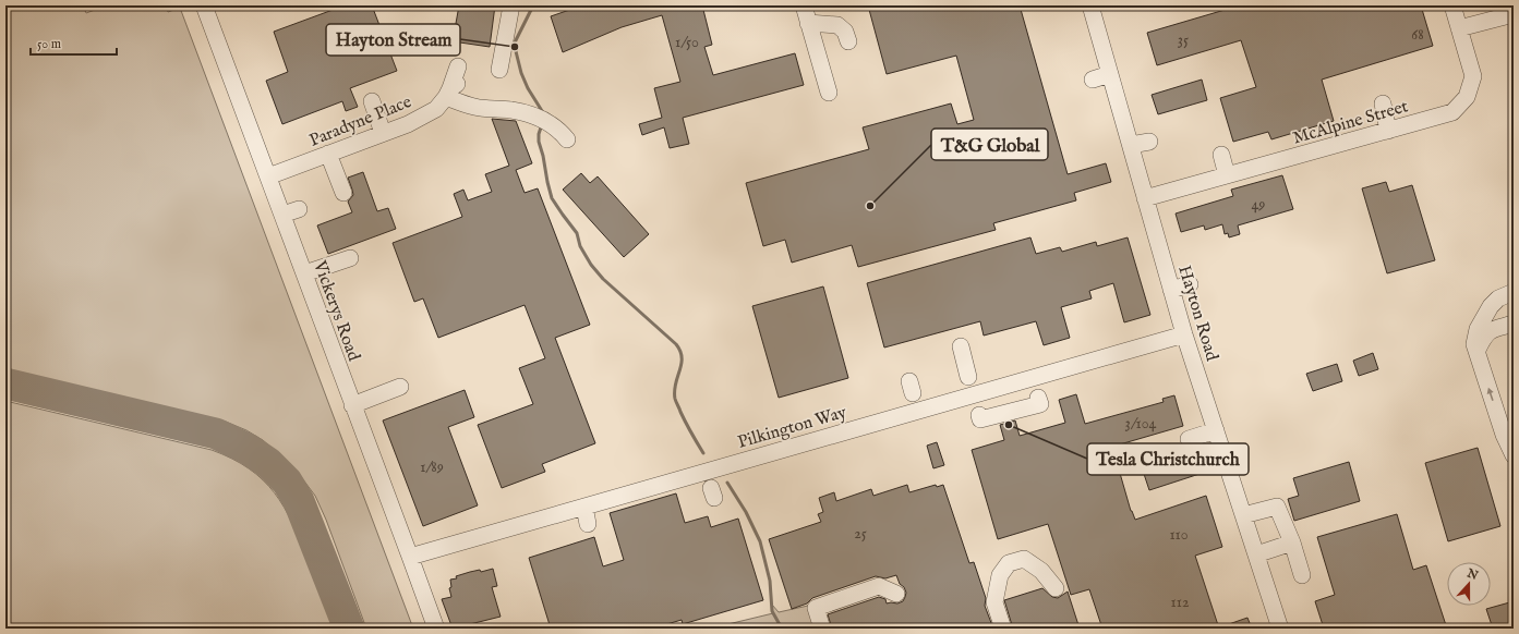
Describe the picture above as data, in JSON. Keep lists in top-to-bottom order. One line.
{"streets":{"street":["Paradyne Place","McAlpine Street","Vickerys Road","Hayton Road","Pilkington Way"]},"crossings":[["Paradyne Place","Vickerys Road"],["McAlpine Street","Hayton Road"],["Vickerys Road","Pilkington Way"],["Hayton Road","Pilkington Way"]],"places":["Hayton Stream","T&G Global","Tesla Christchurch"],"house_numbers":["68","35","1/50","49","3/104","1/89","25","110","112"],"scale_bar":"50 m","north":"top"}
